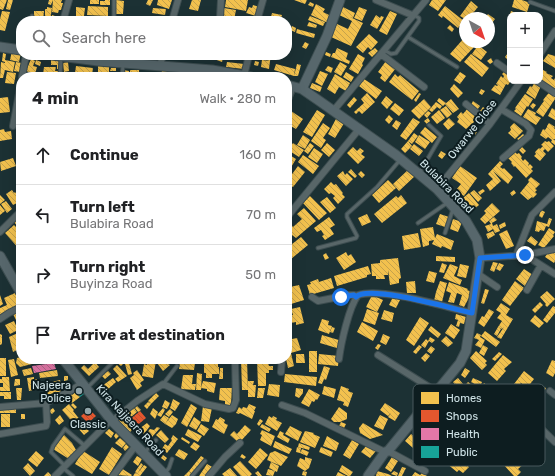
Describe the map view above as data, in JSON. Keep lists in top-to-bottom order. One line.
{"streets":{"street":["Owarwe Close","Bulabira Road","Kira Najjeera Road"]},"crossings":[["Owarwe Close","Bulabira Road"]],"places":["Najeera Police","Classic"],"legend":["Homes","Shops","Health","Public"],"north":"bottom right","page":{"map_buttons":["+","−"],"search":"Search here","heading":["4 min","Walk · 280 m"],"list":[["Continue","160 m"],["Turn left","Bulabira Road","70 m"],["Turn right","Buyinza Road","50 m"],"Arrive at destination"]}}
